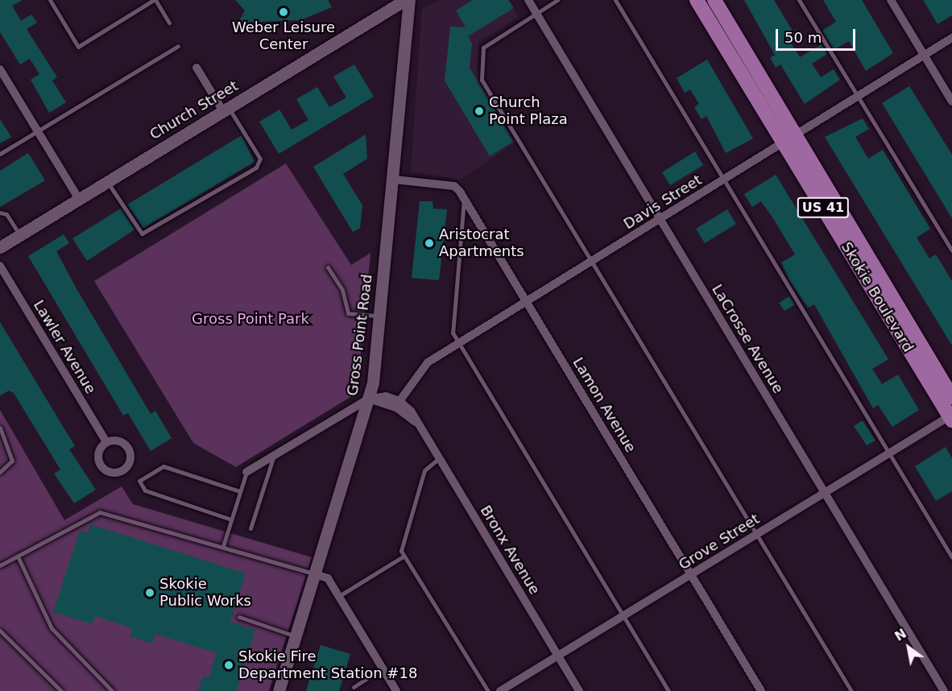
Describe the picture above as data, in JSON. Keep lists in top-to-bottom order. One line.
{"streets":{"main road":["Church Street","US 41","Skokie Boulevard","Gross Point Road"],"street":["Davis Street","LaCrosse Avenue","Lawler Avenue","Lamon Avenue","Grove Street","Bronx Avenue"]},"crossings":[["Davis Street","Skokie Boulevard"],["Davis Street","LaCrosse Avenue"],["Davis Street","Lamon Avenue"],["Davis Street","Bronx Avenue"],["Skokie Boulevard","Grove Street"],["Gross Point Road","Lamon Avenue"],["Gross Point Road","Bronx Avenue"],["LaCrosse Avenue","Grove Street"],["Lamon Avenue","Grove Street"],["Grove Street","Bronx Avenue"]],"parks":["Gross Point Park"],"places":["Weber Leisure Center","Church Point Plaza","Aristocrat Apartments","Skokie Public Works","Skokie Fire Department Station #18"],"scale_bar":"50 m","north":"top left"}
